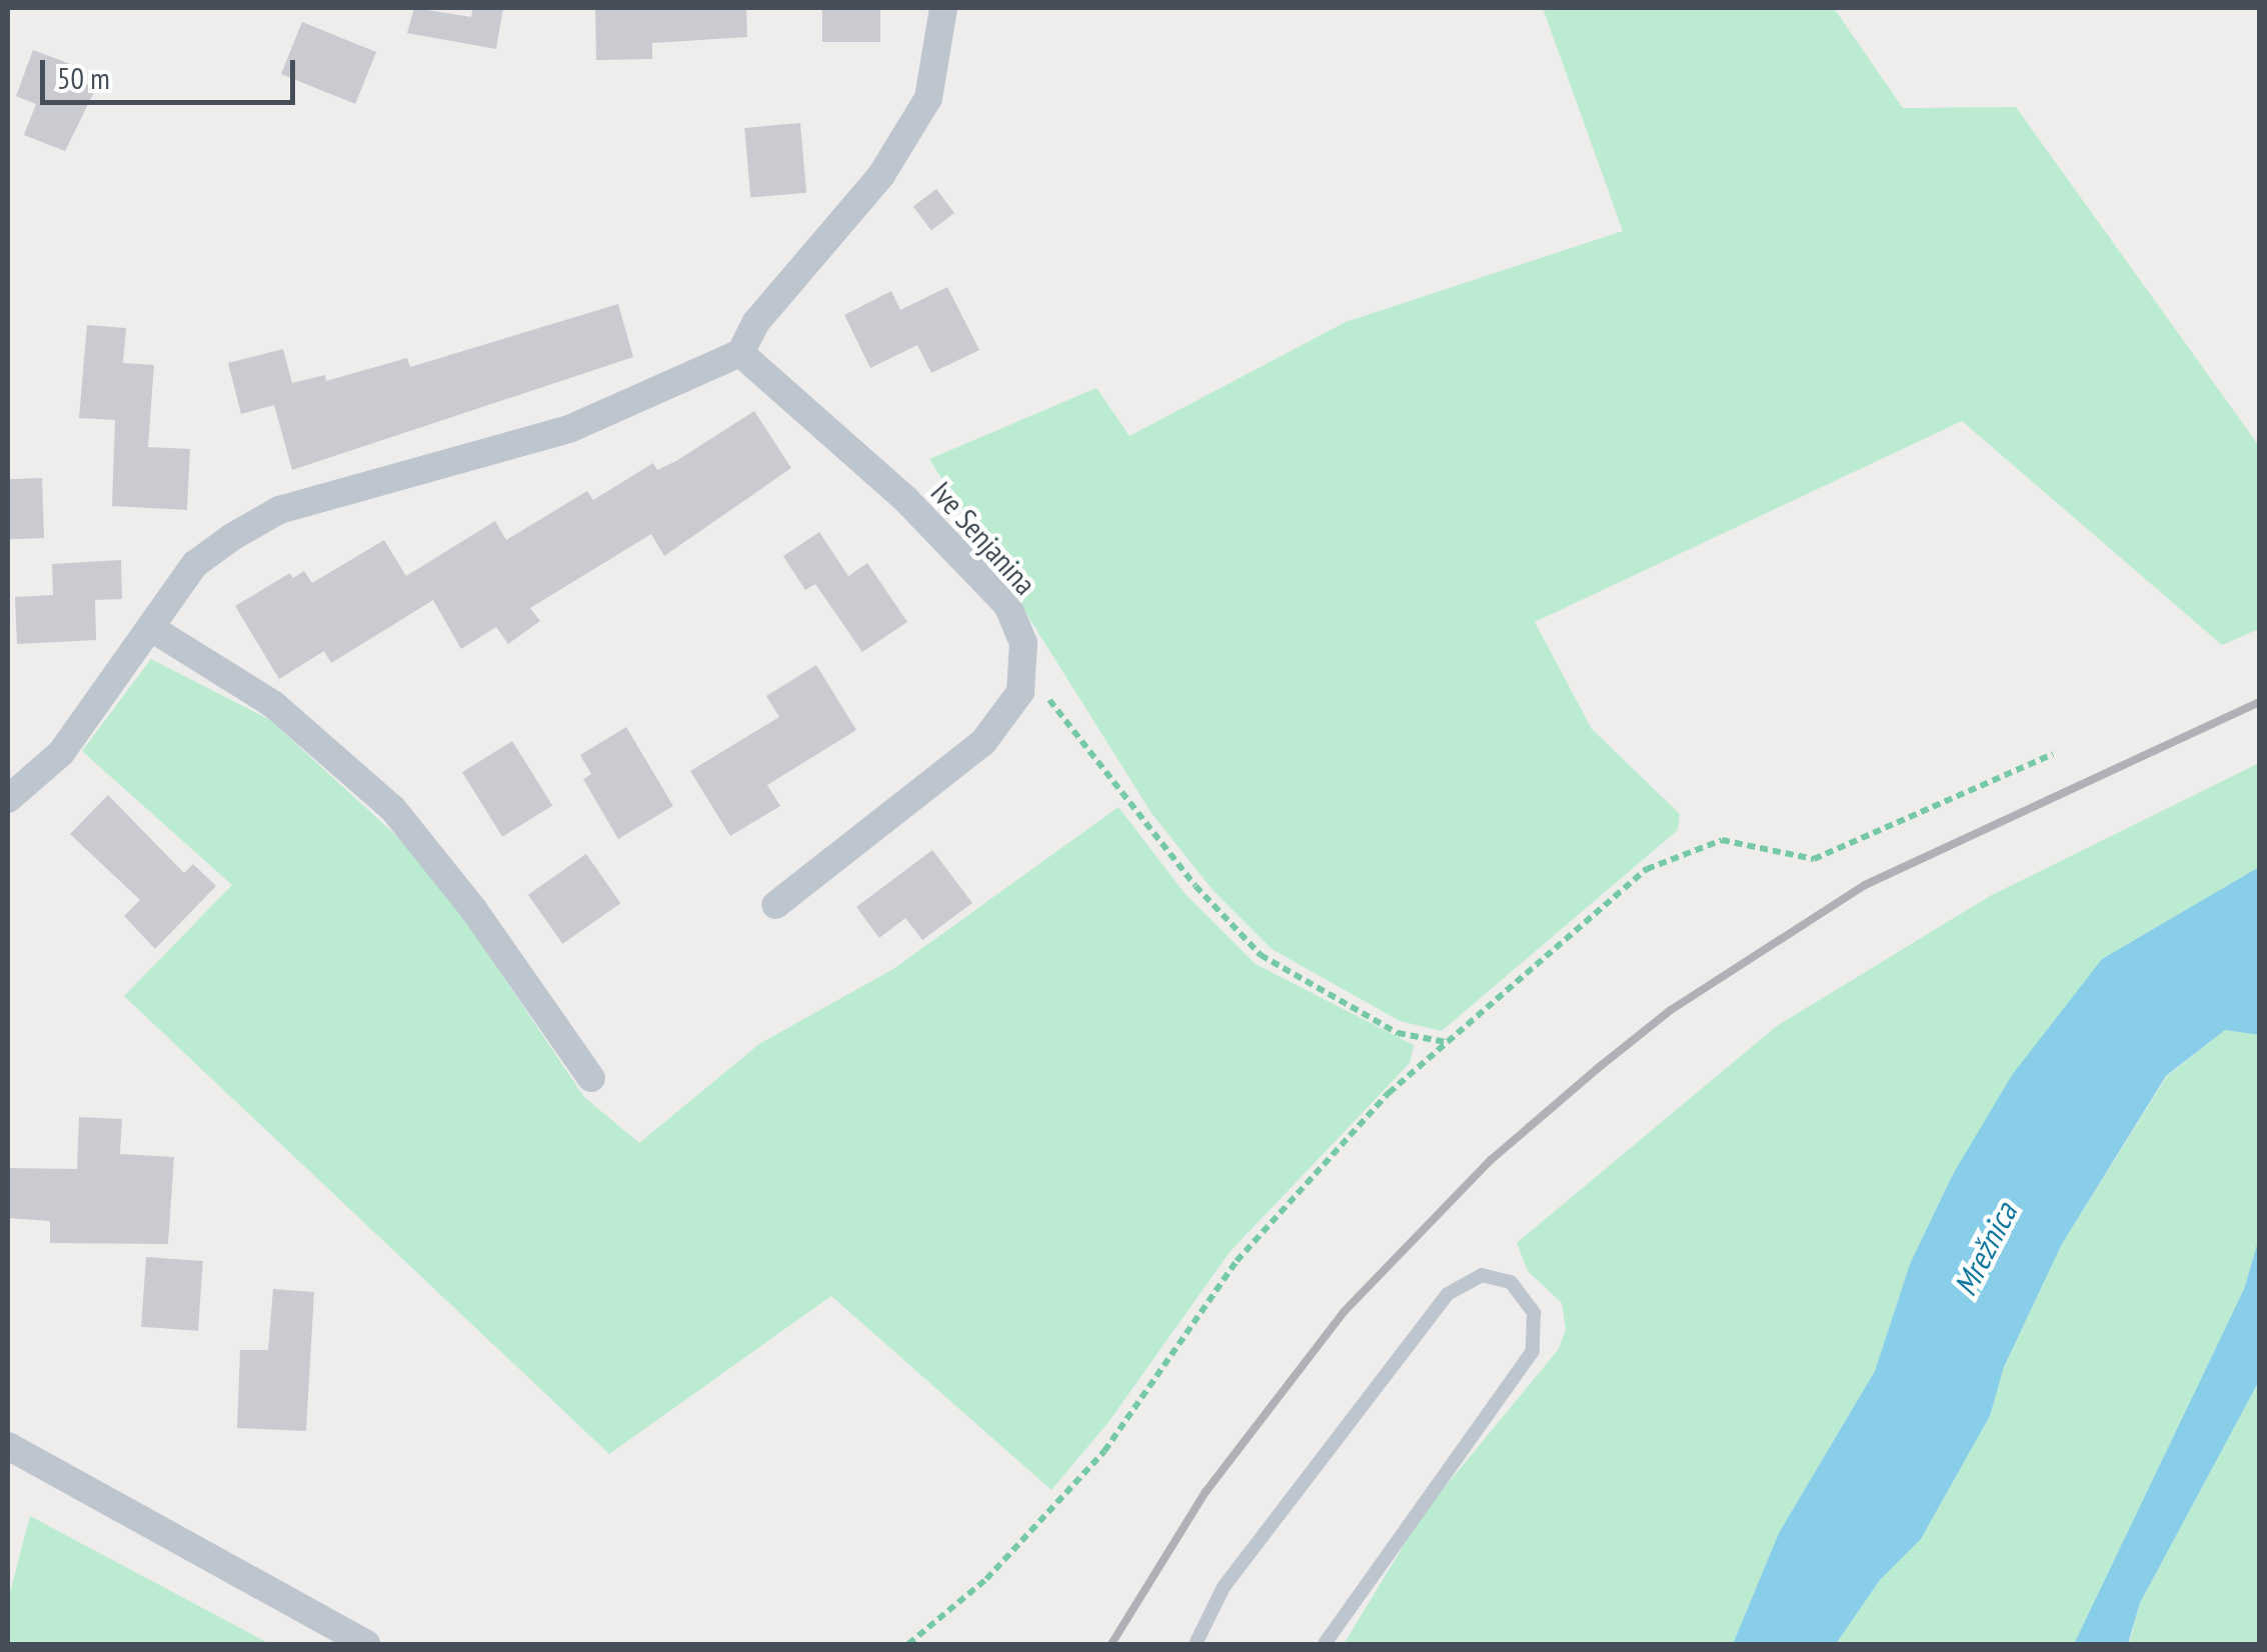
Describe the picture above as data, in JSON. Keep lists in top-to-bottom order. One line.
{"streets":{"street":["Ive Senjanina"]},"water":["Mrežnica"],"scale_bar":"50 m"}
